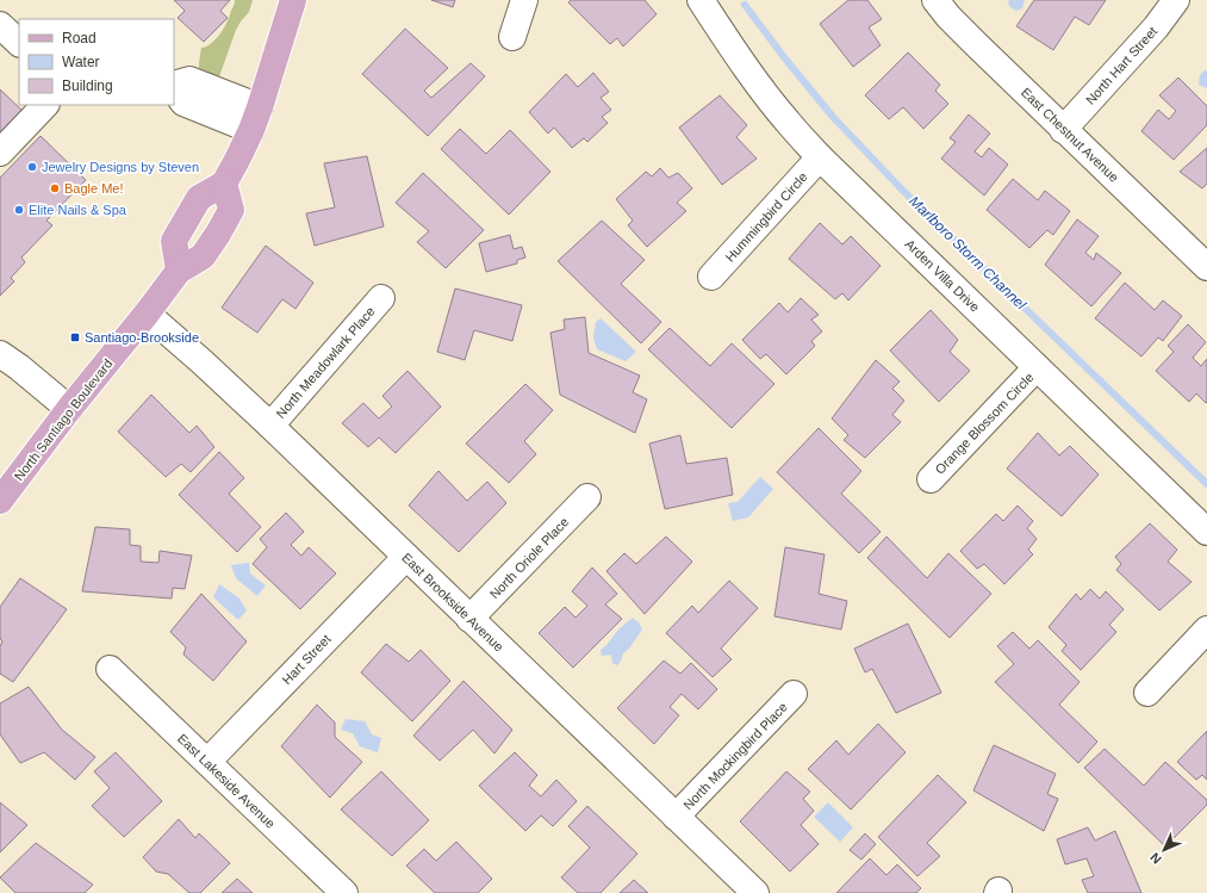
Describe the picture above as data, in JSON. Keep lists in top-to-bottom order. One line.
{"streets":{"main road":["North Santiago Boulevard"],"street":["North Hart Street","East Chestnut Avenue","Hummingbird Circle","Arden Villa Drive","North Meadowlark Place","Orange Blossom Circle","North Oriole Place","East Brookside Avenue","Hart Street","North Mockingbird Place","East Lakeside Avenue"]},"crossings":[["North Hart Street","East Chestnut Avenue"],["Hummingbird Circle","Arden Villa Drive"],["Arden Villa Drive","Orange Blossom Circle"],["North Meadowlark Place","East Brookside Avenue"],["North Santiago Boulevard","East Brookside Avenue"],["North Oriole Place","East Brookside Avenue"],["East Brookside Avenue","Hart Street"],["East Brookside Avenue","North Mockingbird Place"],["Hart Street","East Lakeside Avenue"]],"water":["Marlboro Storm Channel"],"places":{"other":["Jewelry Designs by Steven","Bagle Me!","Elite Nails & Spa"],"transit":["Santiago-Brookside"]},"legend":["Road","Water","Building"],"north":"bottom left"}
